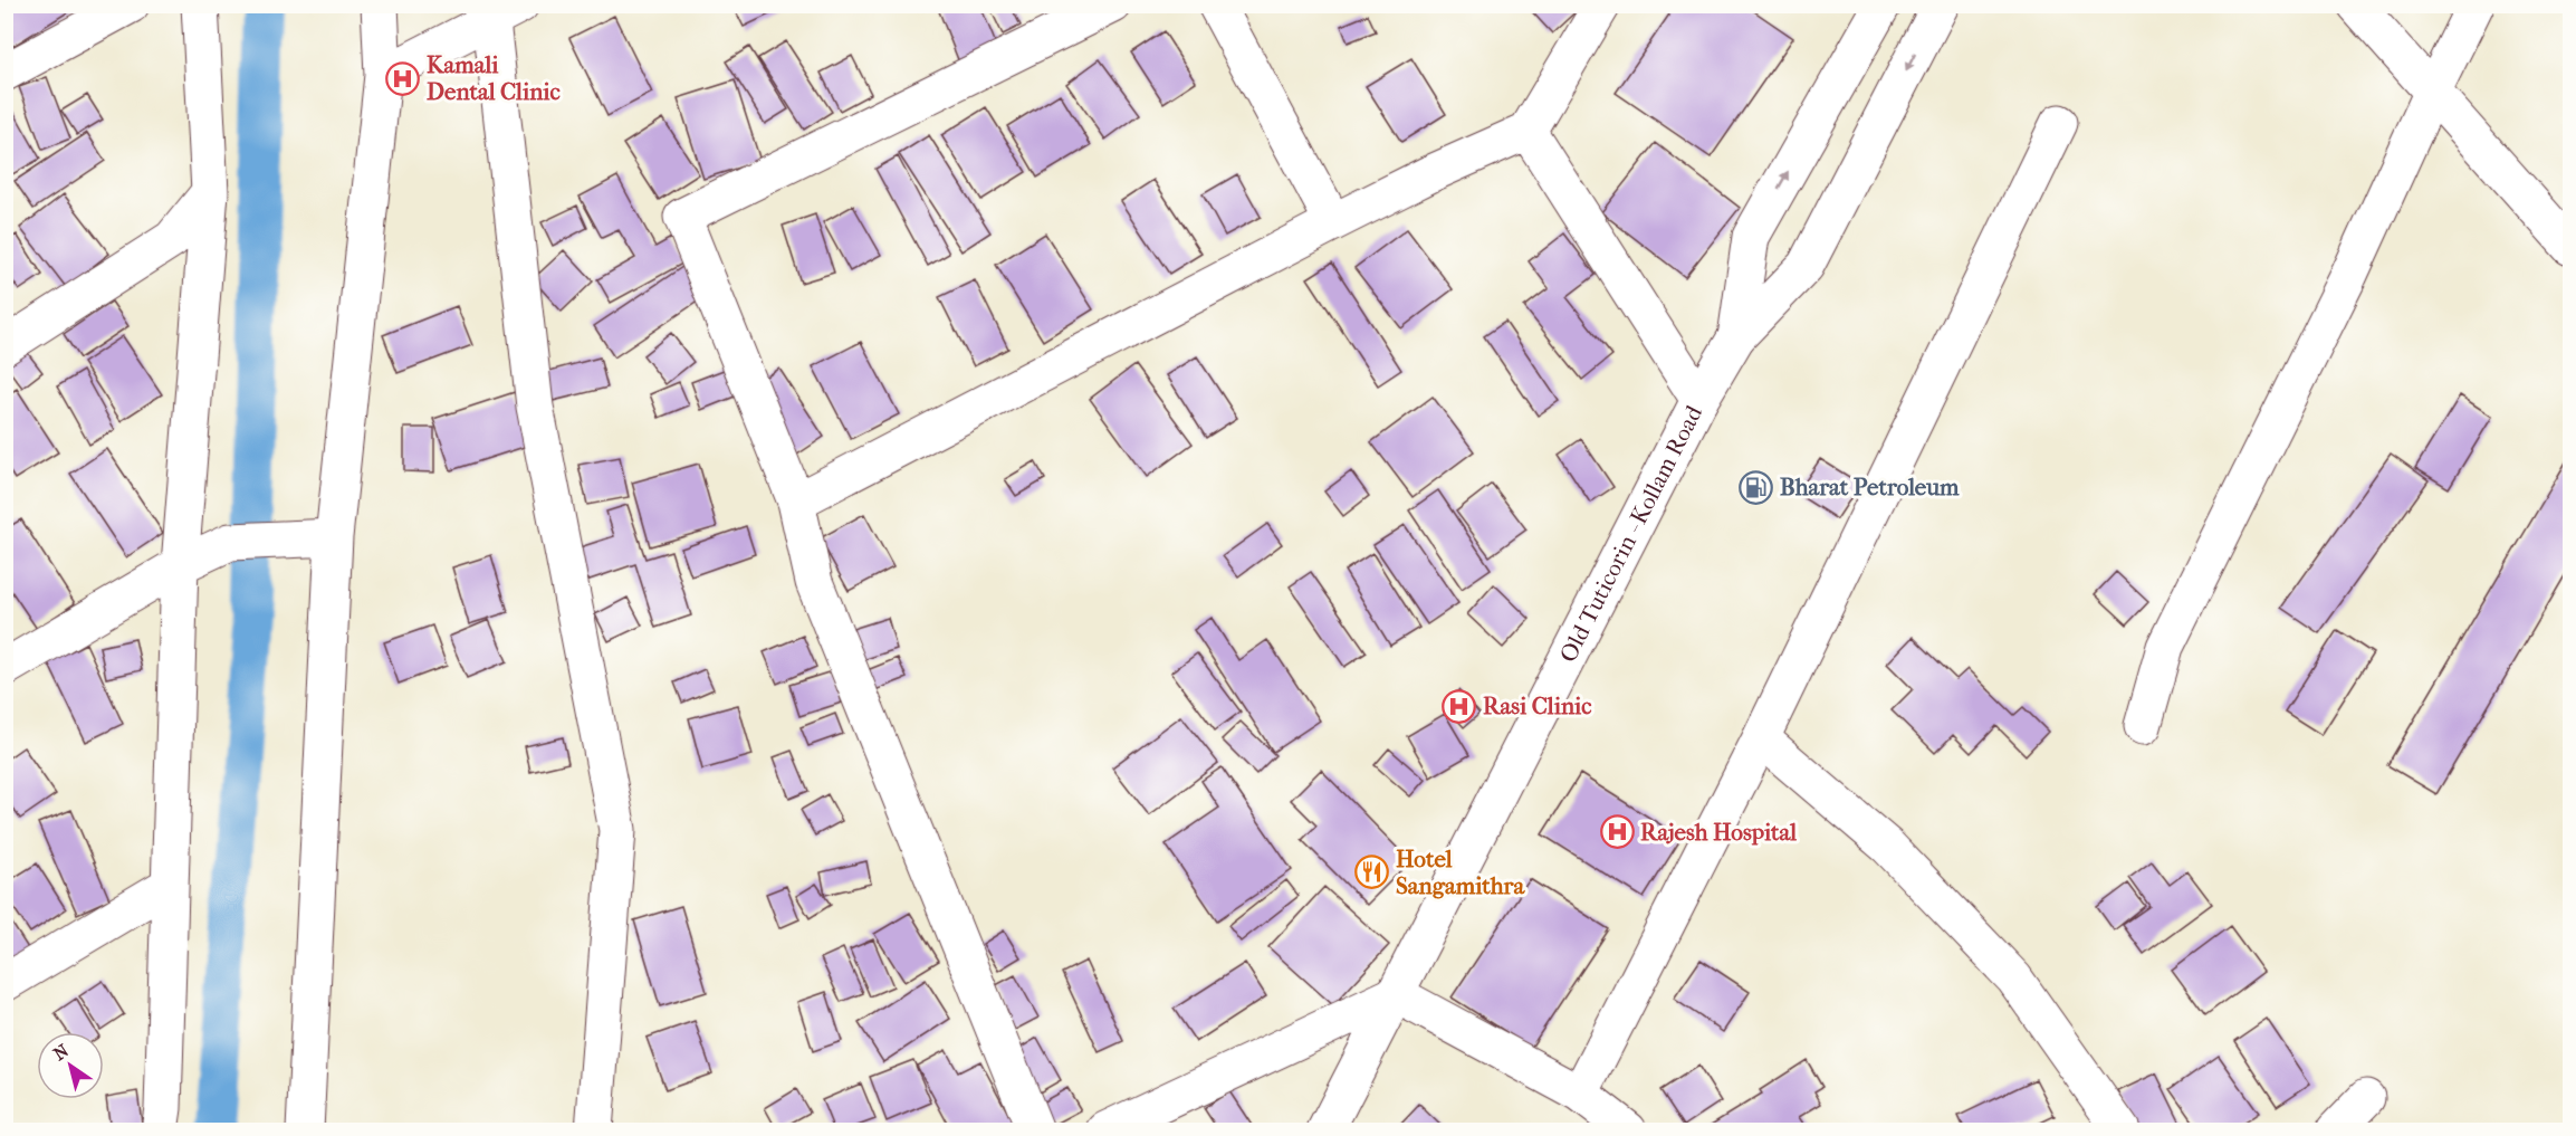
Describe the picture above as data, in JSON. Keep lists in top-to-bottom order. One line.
{"streets":{"street":["Old Tuticorin - Kollam Road"]},"places":{"hospital":["Kamali Dental Clinic","Rasi Clinic","Rajesh Hospital"],"fuel station":["Bharat Petroleum"],"restaurant":["Hotel Sangamithra"]},"north":"top left"}
